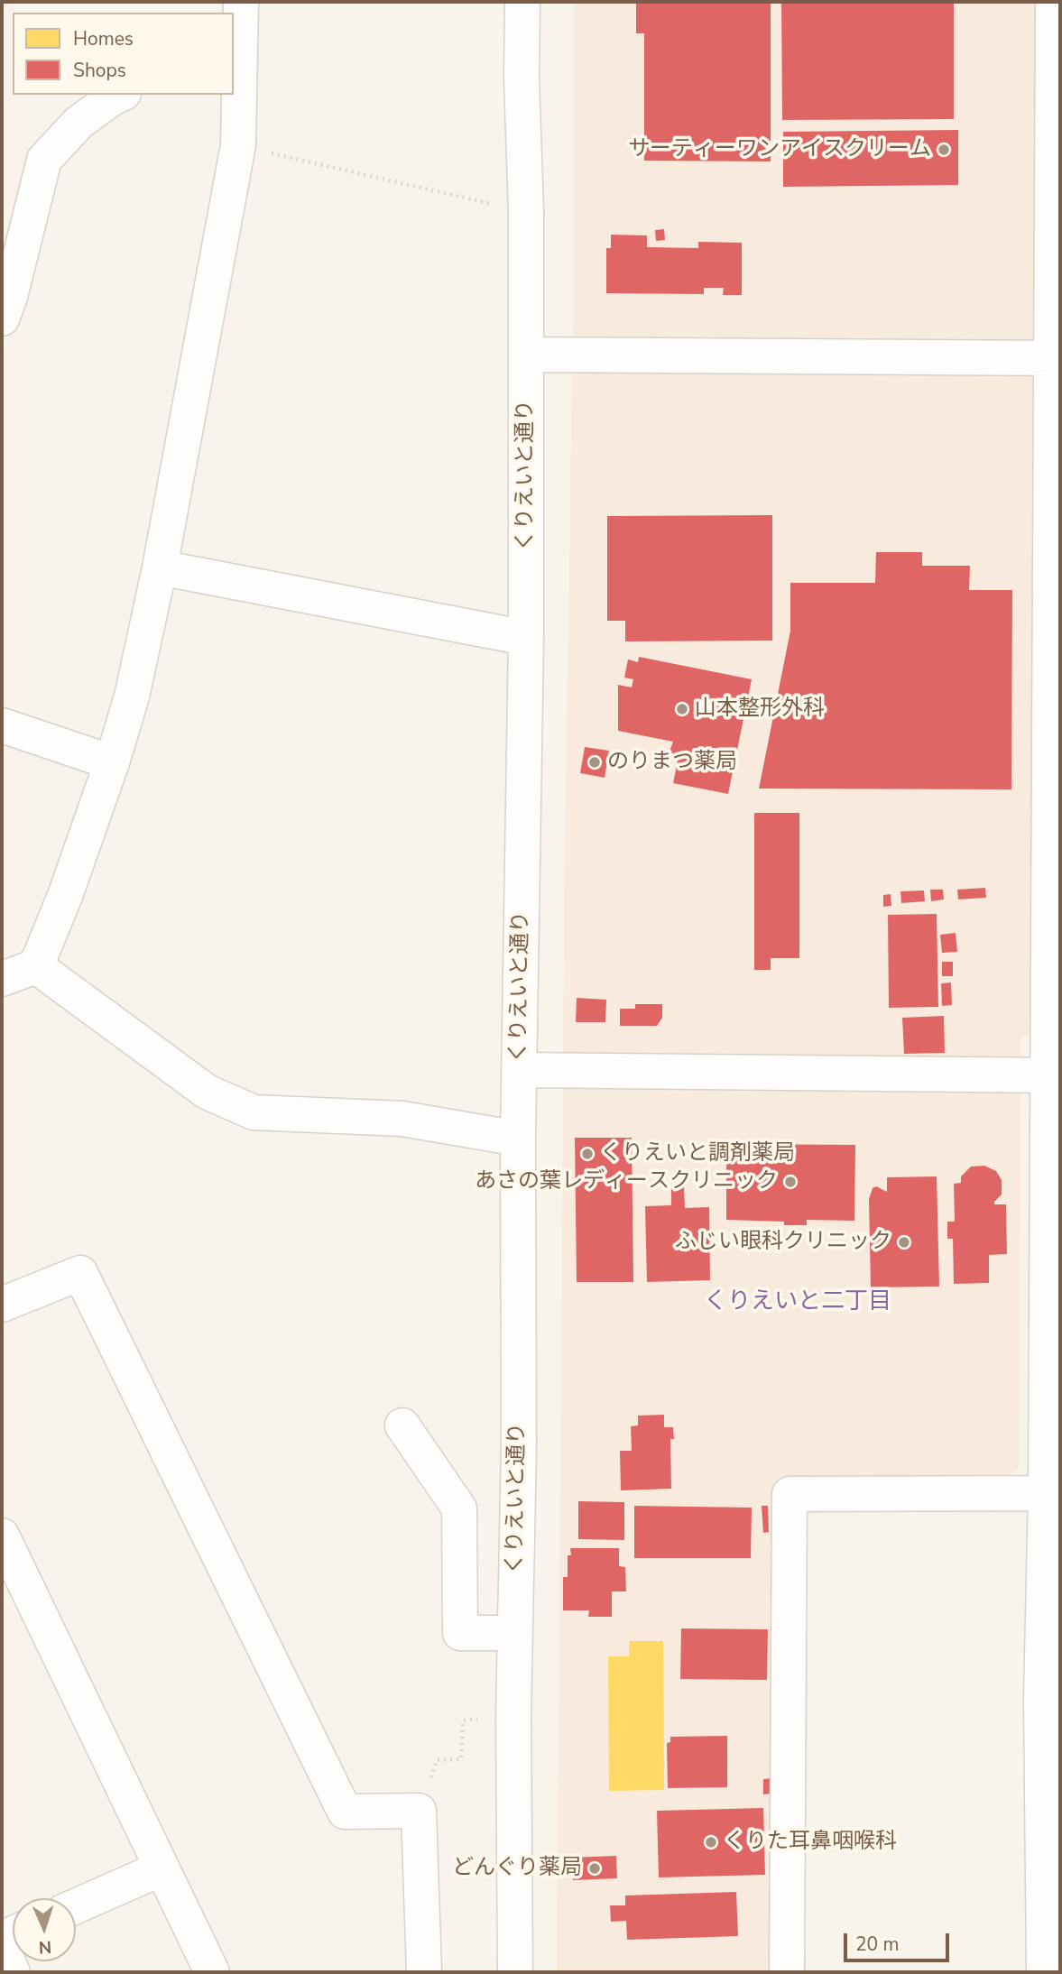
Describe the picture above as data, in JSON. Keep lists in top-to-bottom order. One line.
{"streets":{"street":["くりえいと通り"]},"districts":["くりえいと二丁目"],"places":["サーティーワンアイスクリーム","山本整形外科","のりまつ薬局","くりえいと調剤薬局","あさの葉レディースクリニック","ふじい眼科クリニック","くりた耳鼻咽喉科","どんぐり薬局"],"legend":["Homes","Shops"],"scale_bar":"20 m","north":"bottom"}
